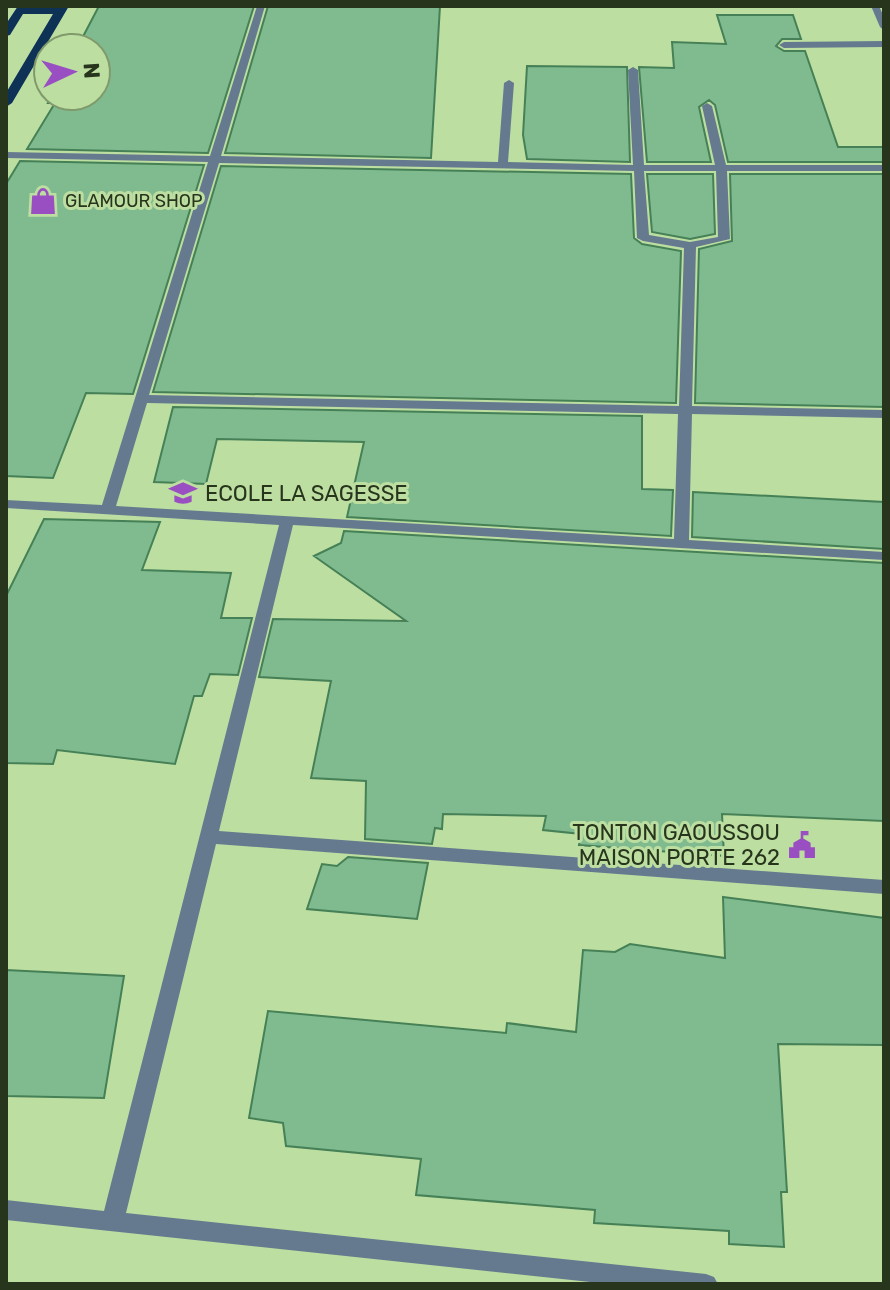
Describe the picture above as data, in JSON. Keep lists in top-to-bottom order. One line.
{"places":{"shop":["GLAMOUR SHOP"],"school or university":["ECOLE LA SAGESSE"],"public building":["TONTON GAOUSSOU MAISON PORTE 262"]},"north":"right"}
